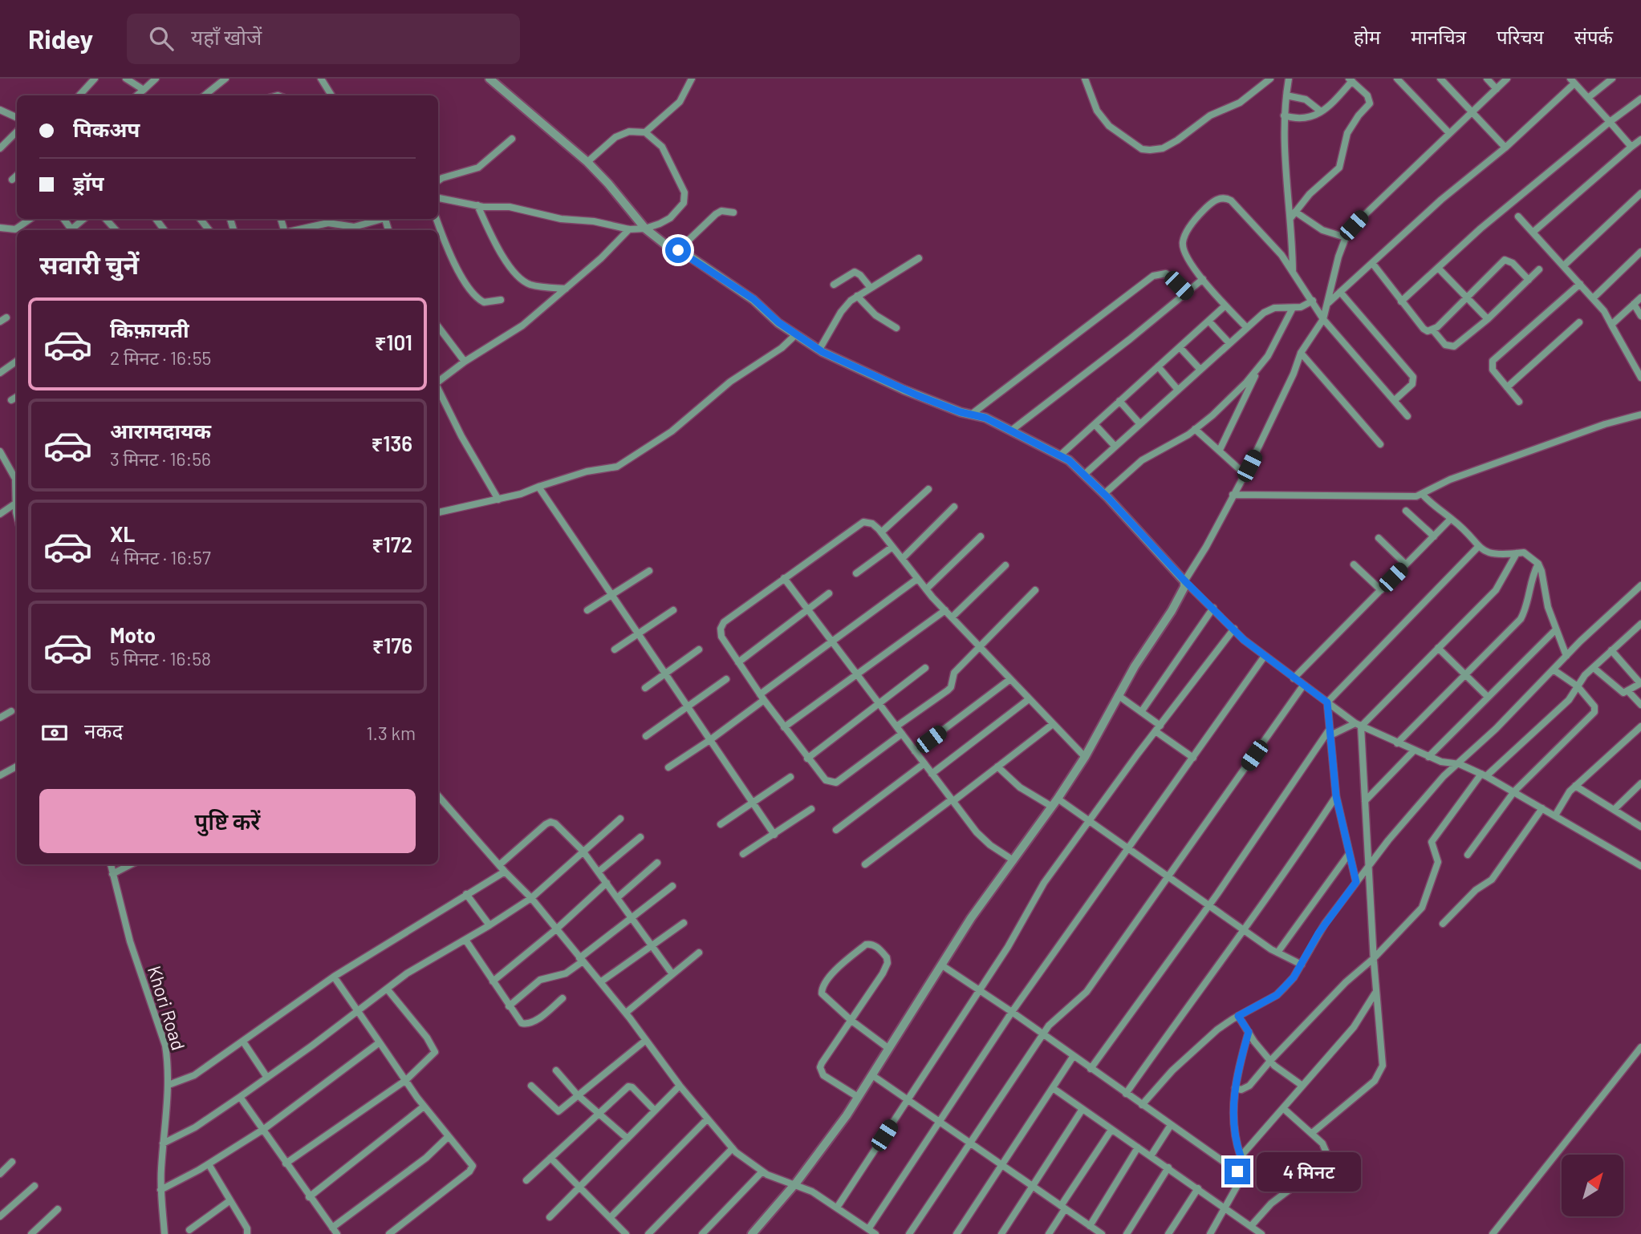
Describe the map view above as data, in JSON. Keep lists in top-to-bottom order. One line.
{"streets":{"street":["Khori Road"]},"north":"top right","page":{"header":"Ridey","search":"यहाँ खोजें","nav":["होम","मानचित्र","परिचय","संपर्क"],"banner":["पिकअप","ड्रॉप"],"heading":"सवारी चुनें","list":[{"name":"किफ़ायती","note":"2 मिनट · 16:55","value":"₹101"},{"name":"आरामदायक","note":"3 मिनट · 16:56","value":"₹136"},{"name":"XL","note":"4 मिनट · 16:57","value":"₹172"},{"name":"Moto","note":"5 मिनट · 16:58","value":"₹176"}],"pay":["नकद","1.3 km"],"buttons":"पुष्टि करें","bubble":"4 मिनट"}}
